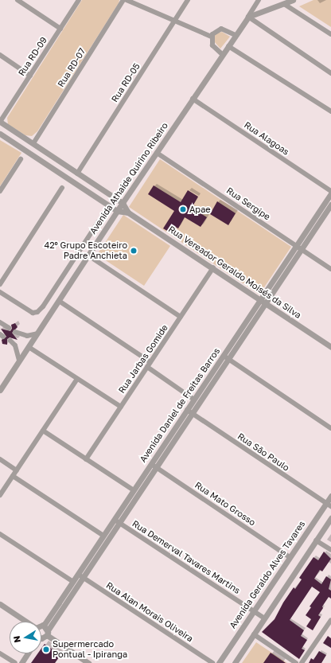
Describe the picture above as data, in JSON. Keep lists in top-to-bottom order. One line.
{"streets":{"street":["Rua RD-09","Rua RD-07","Rua RD-05","Rua Alagoas","Avenida Athaide Quirino Ribeiro","Rua Sergipe","Rua Vereador Geraldo Moisés da Silva","Rua Jarbas Gomide","Avenida Daniel de Freitas Barros","Rua São Paulo","Rua Mato Grosso","Rua Demerval Tavares Martins","Avenida Geraldo Alves Tavares","Rua Alan Morais Oliveira"]},"crossings":[["Rua Alagoas","Avenida Athaide Quirino Ribeiro"],["Avenida Athaide Quirino Ribeiro","Rua Sergipe"],["Avenida Athaide Quirino Ribeiro","Rua Vereador Geraldo Moisés da Silva"],["Rua Sergipe","Avenida Daniel de Freitas Barros"],["Rua Vereador Geraldo Moisés da Silva","Rua Jarbas Gomide"],["Rua Vereador Geraldo Moisés da Silva","Avenida Daniel de Freitas Barros"],["Avenida Daniel de Freitas Barros","Rua São Paulo"],["Avenida Daniel de Freitas Barros","Rua Mato Grosso"],["Avenida Daniel de Freitas Barros","Rua Demerval Tavares Martins"],["Avenida Daniel de Freitas Barros","Rua Alan Morais Oliveira"],["Rua São Paulo","Avenida Geraldo Alves Tavares"],["Rua Mato Grosso","Avenida Geraldo Alves Tavares"],["Rua Demerval Tavares Martins","Avenida Geraldo Alves Tavares"]],"places":["Apae","42º Grupo Escoteiro Padre Anchieta","Supermercado Pontual - Ipiranga"],"north":"left"}
